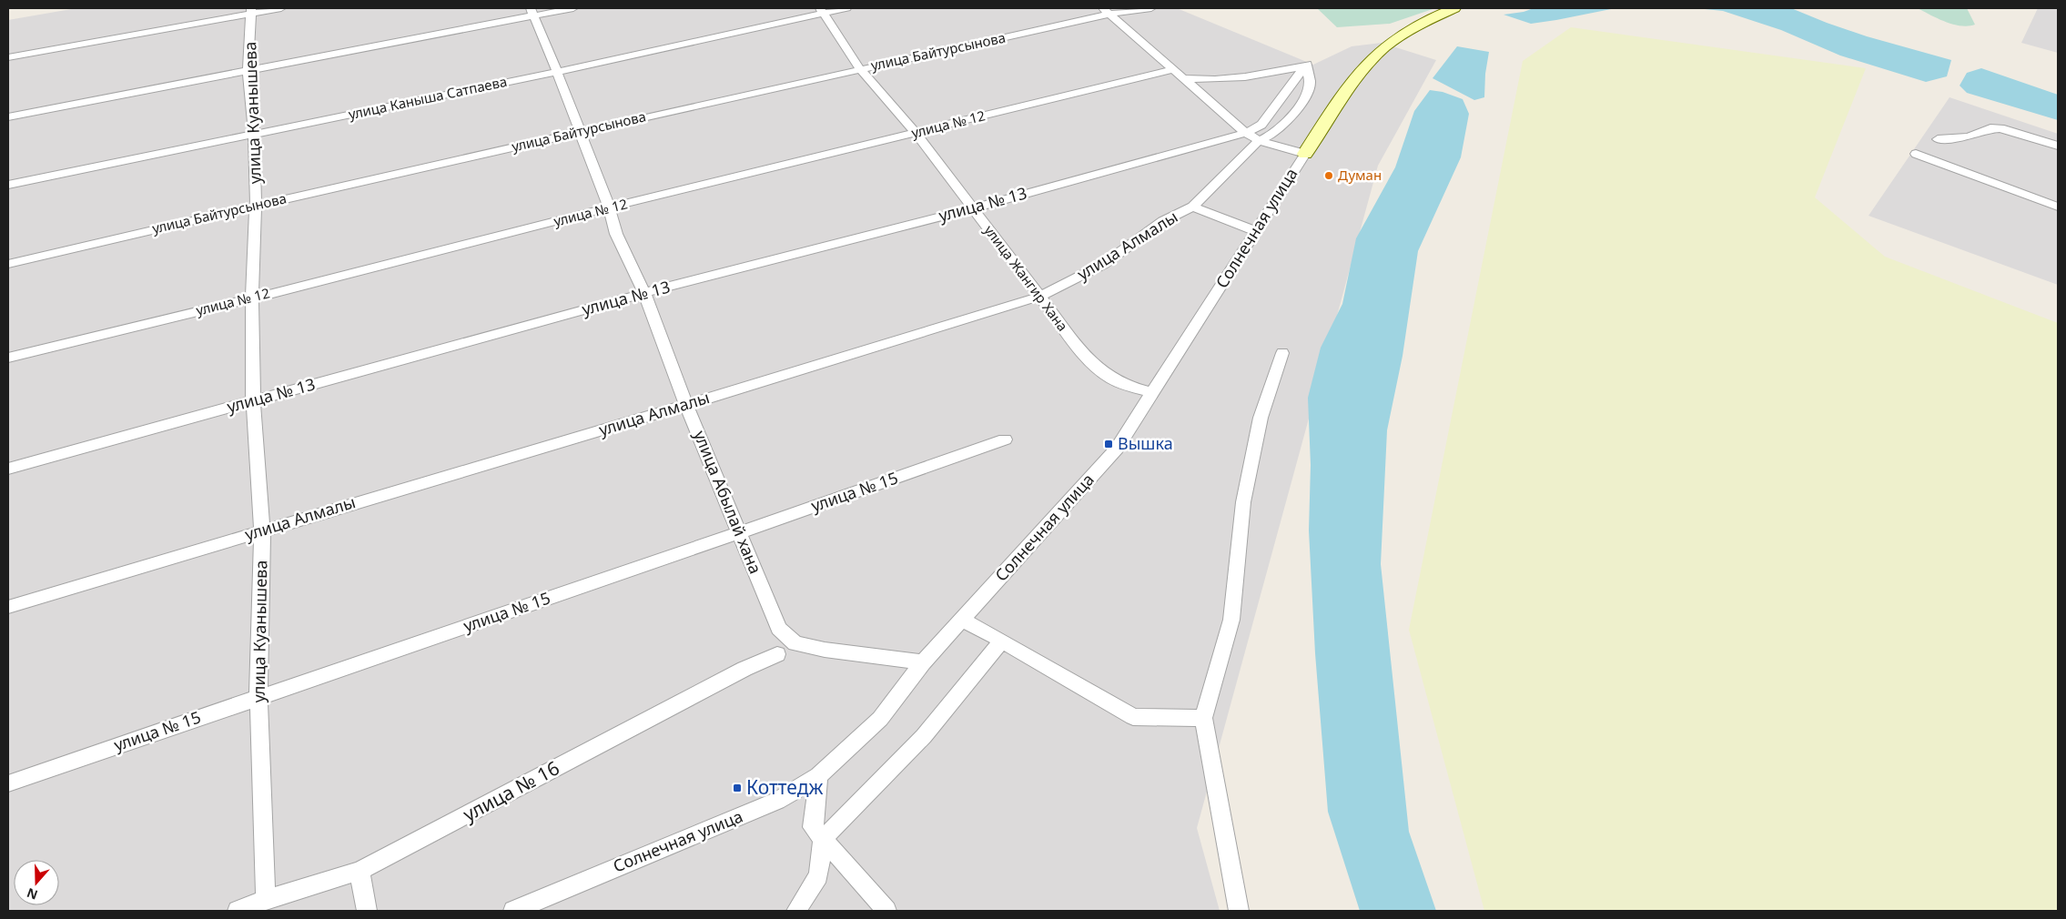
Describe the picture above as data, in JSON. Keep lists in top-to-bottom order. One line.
{"streets":{"street":["улица Байтурсынова","улица Каныша Сатпаева","улица Куанышева","улица № 12","улица № 13","Солнечная улица","улица Алмалы","улица Жангир Хана","улица № 15","улица Абылай хана","улица № 16"]},"crossings":[["улица Байтурсынова","улица Куанышева"],["улица Байтурсынова","улица Жангир Хана"],["улица Байтурсынова","улица Абылай хана"],["улица Каныша Сатпаева","улица Куанышева"],["улица Каныша Сатпаева","улица Жангир Хана"],["улица Каныша Сатпаева","улица Абылай хана"],["улица Куанышева","улица № 12"],["улица Куанышева","улица № 13"],["улица Куанышева","улица Алмалы"],["улица Куанышева","улица № 15"],["улица Куанышева","улица № 16"],["улица № 12","улица Жангир Хана"],["улица № 12","улица Абылай хана"],["улица № 13","улица Жангир Хана"],["улица № 13","улица Абылай хана"],["Солнечная улица","улица Жангир Хана"],["Солнечная улица","улица Абылай хана"],["улица Алмалы","улица Жангир Хана"],["улица Алмалы","улица Абылай хана"],["улица № 15","улица Абылай хана"]],"places":{"other":["Думан"],"transit":["Вышка","Коттедж"]},"north":"bottom"}
